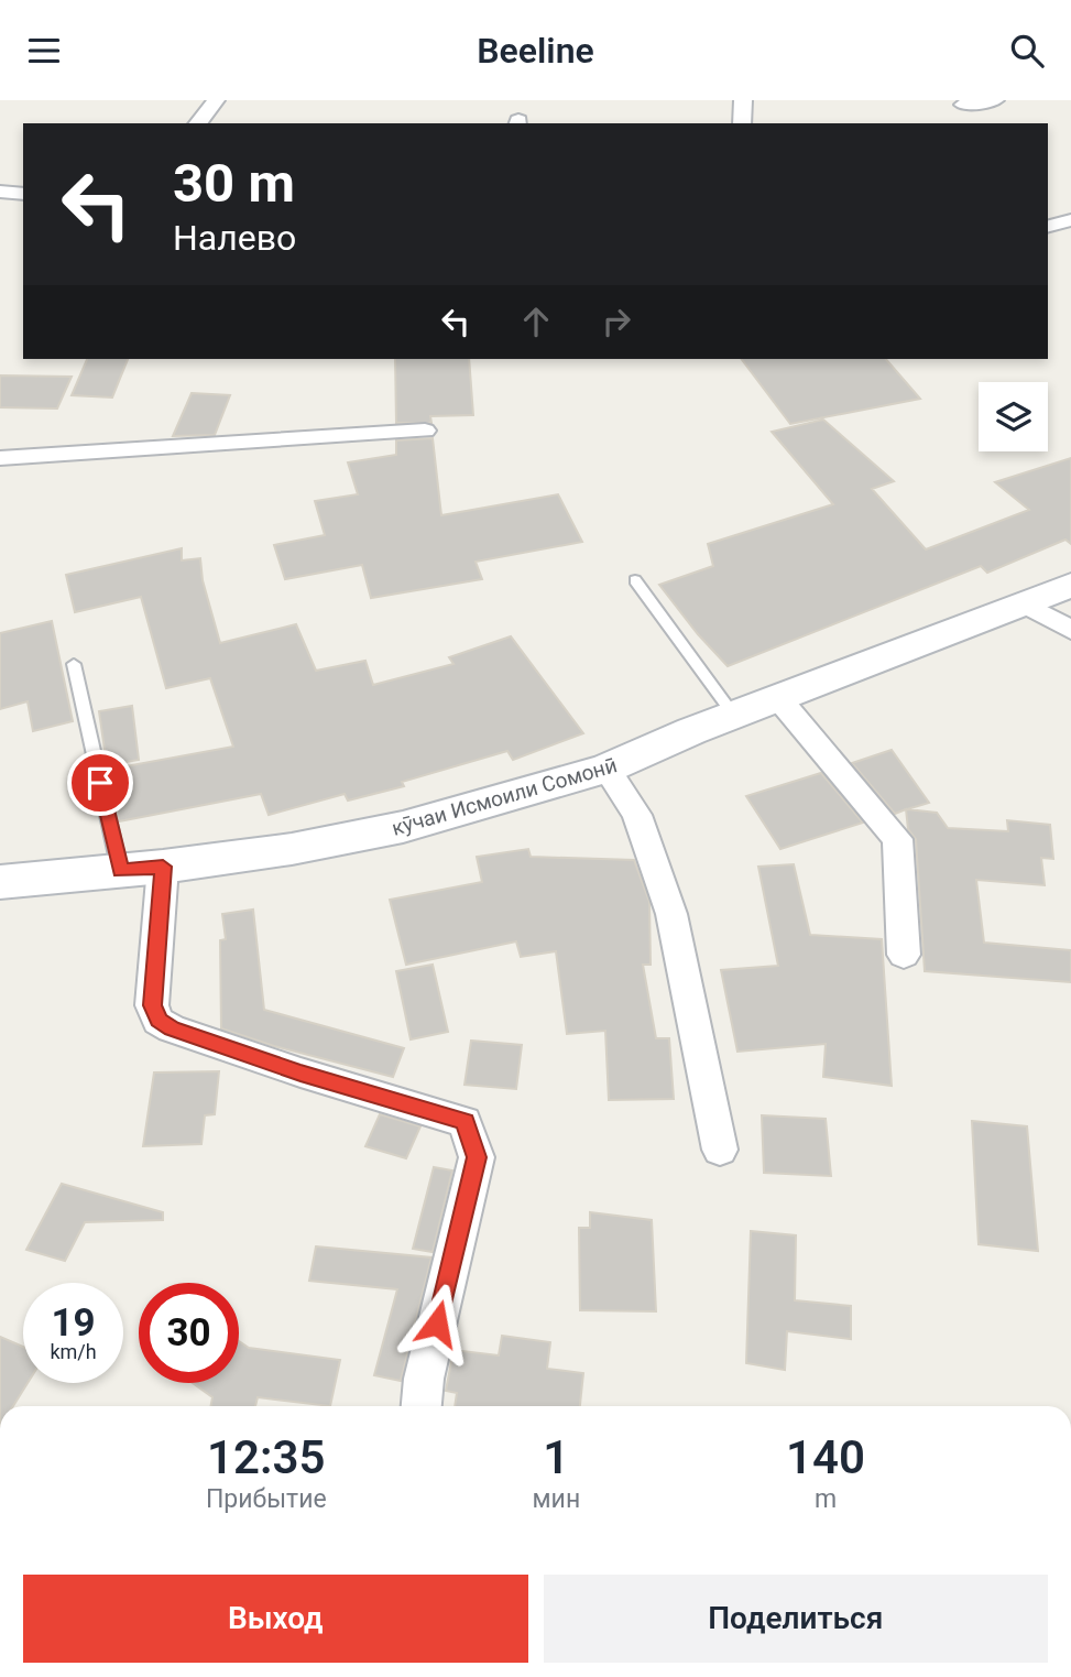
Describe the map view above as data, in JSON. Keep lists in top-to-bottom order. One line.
{"streets":{"main road":["кӯчаи Исмоили Сомонӣ"]},"page":{"header":"Beeline","turn":["30 m","Налево"],"speed":"19 km/h","limit":"30","eta":["12:35","Прибытие","1","мин","140","m"],"buttons":["Выход","Поделиться"]}}
